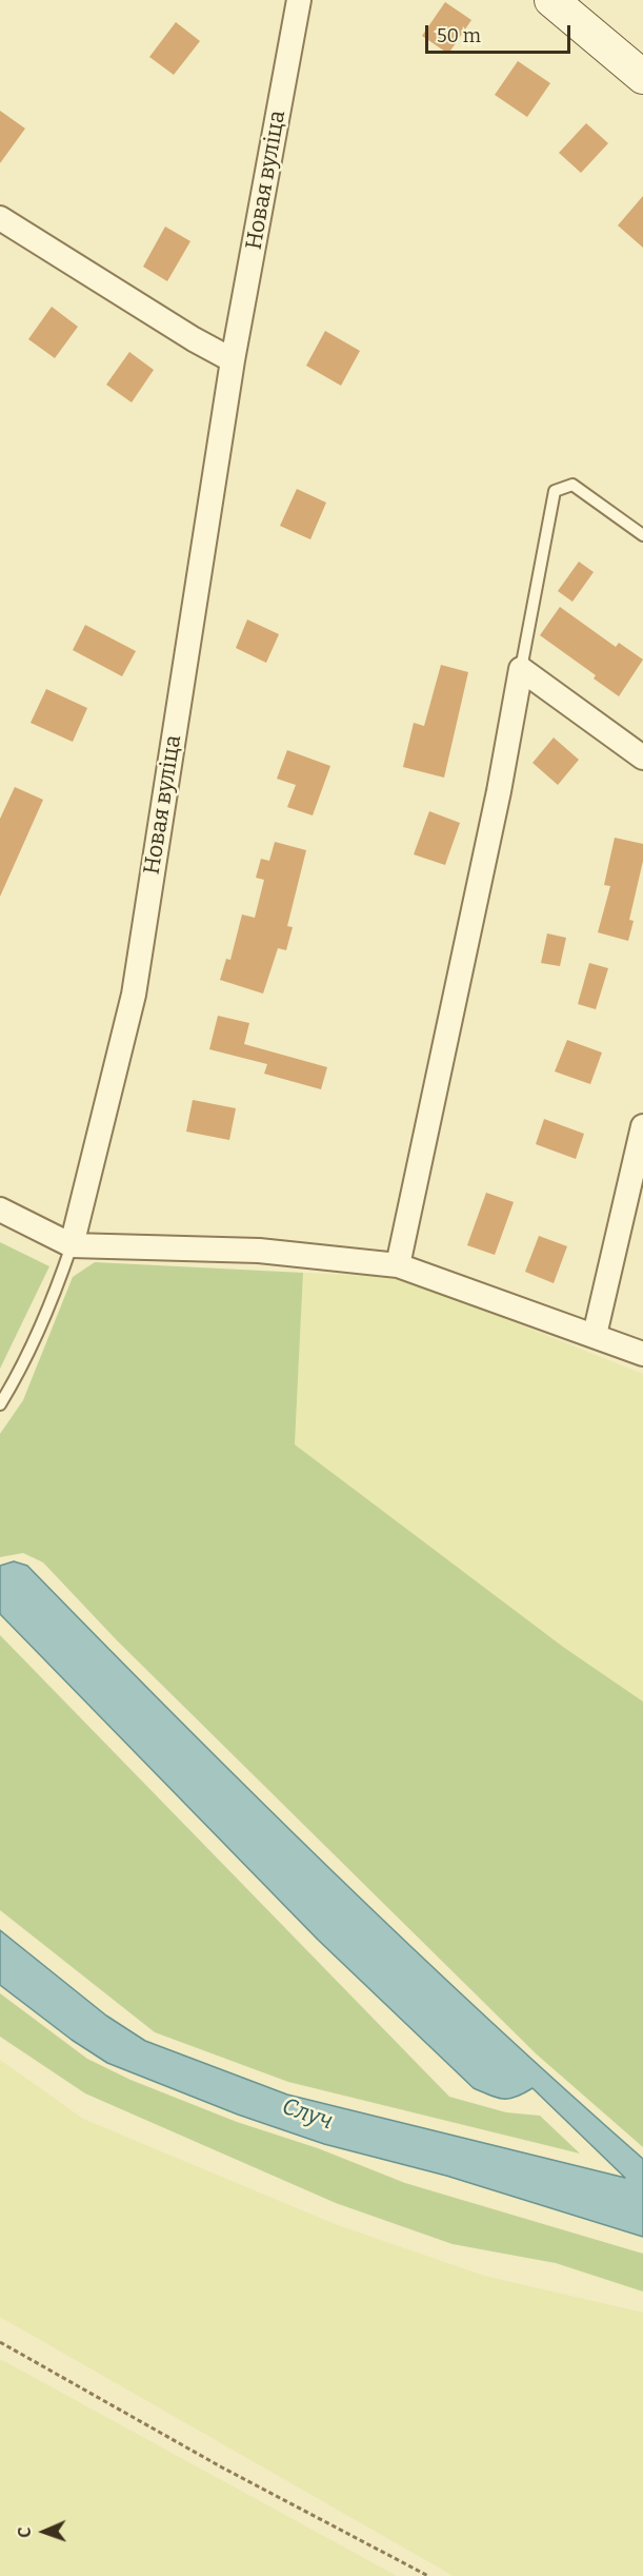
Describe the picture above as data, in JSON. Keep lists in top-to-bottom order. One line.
{"streets":{"street":["Новая вуліца"]},"water":["Случ"],"scale_bar":"50 m","north":"left"}
